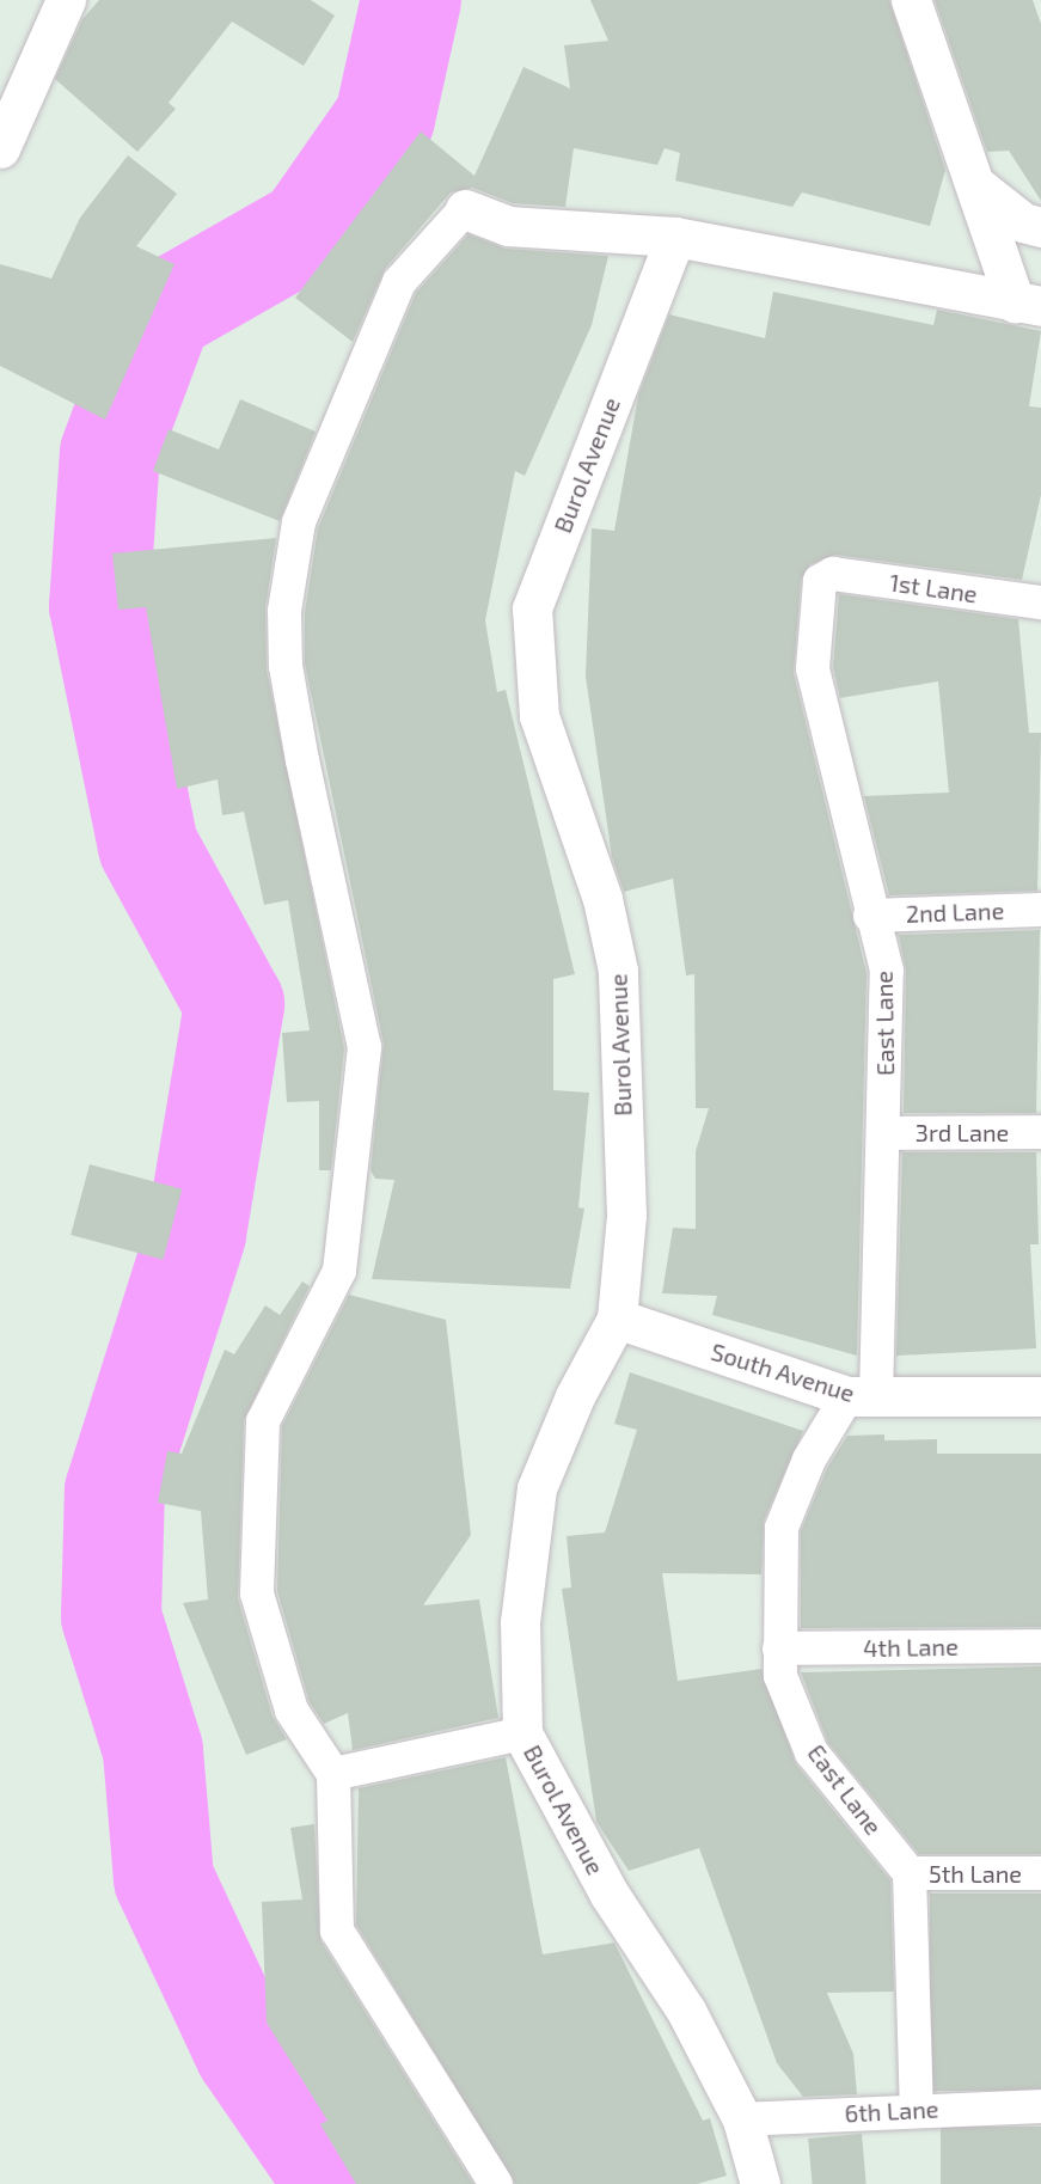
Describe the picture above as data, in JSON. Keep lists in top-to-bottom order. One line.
{"streets":{"street":["Burol Avenue","1st Lane","2nd Lane","East Lane","3rd Lane","South Avenue","4th Lane","5th Lane","6th Lane"]},"crossings":[["Burol Avenue","South Avenue"],["Burol Avenue","6th Lane"],["1st Lane","East Lane"],["2nd Lane","East Lane"],["East Lane","3rd Lane"],["East Lane","South Avenue"],["East Lane","4th Lane"],["East Lane","5th Lane"]]}
